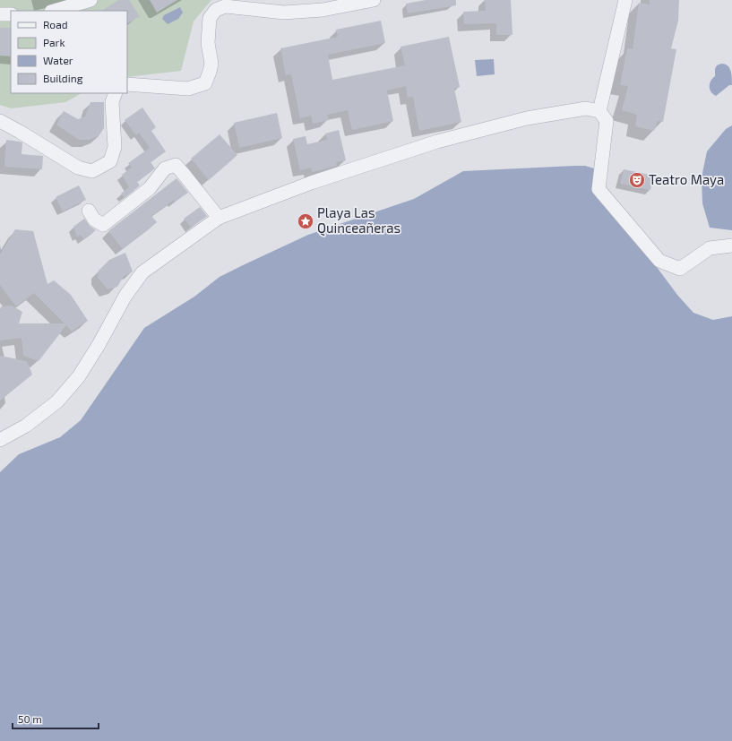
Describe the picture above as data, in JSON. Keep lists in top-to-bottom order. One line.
{"places":{"theatre":["Teatro Maya"],"place":["Playa Las Quinceañeras"]},"legend":["Road","Park","Water","Building"],"scale_bar":"50 m"}
